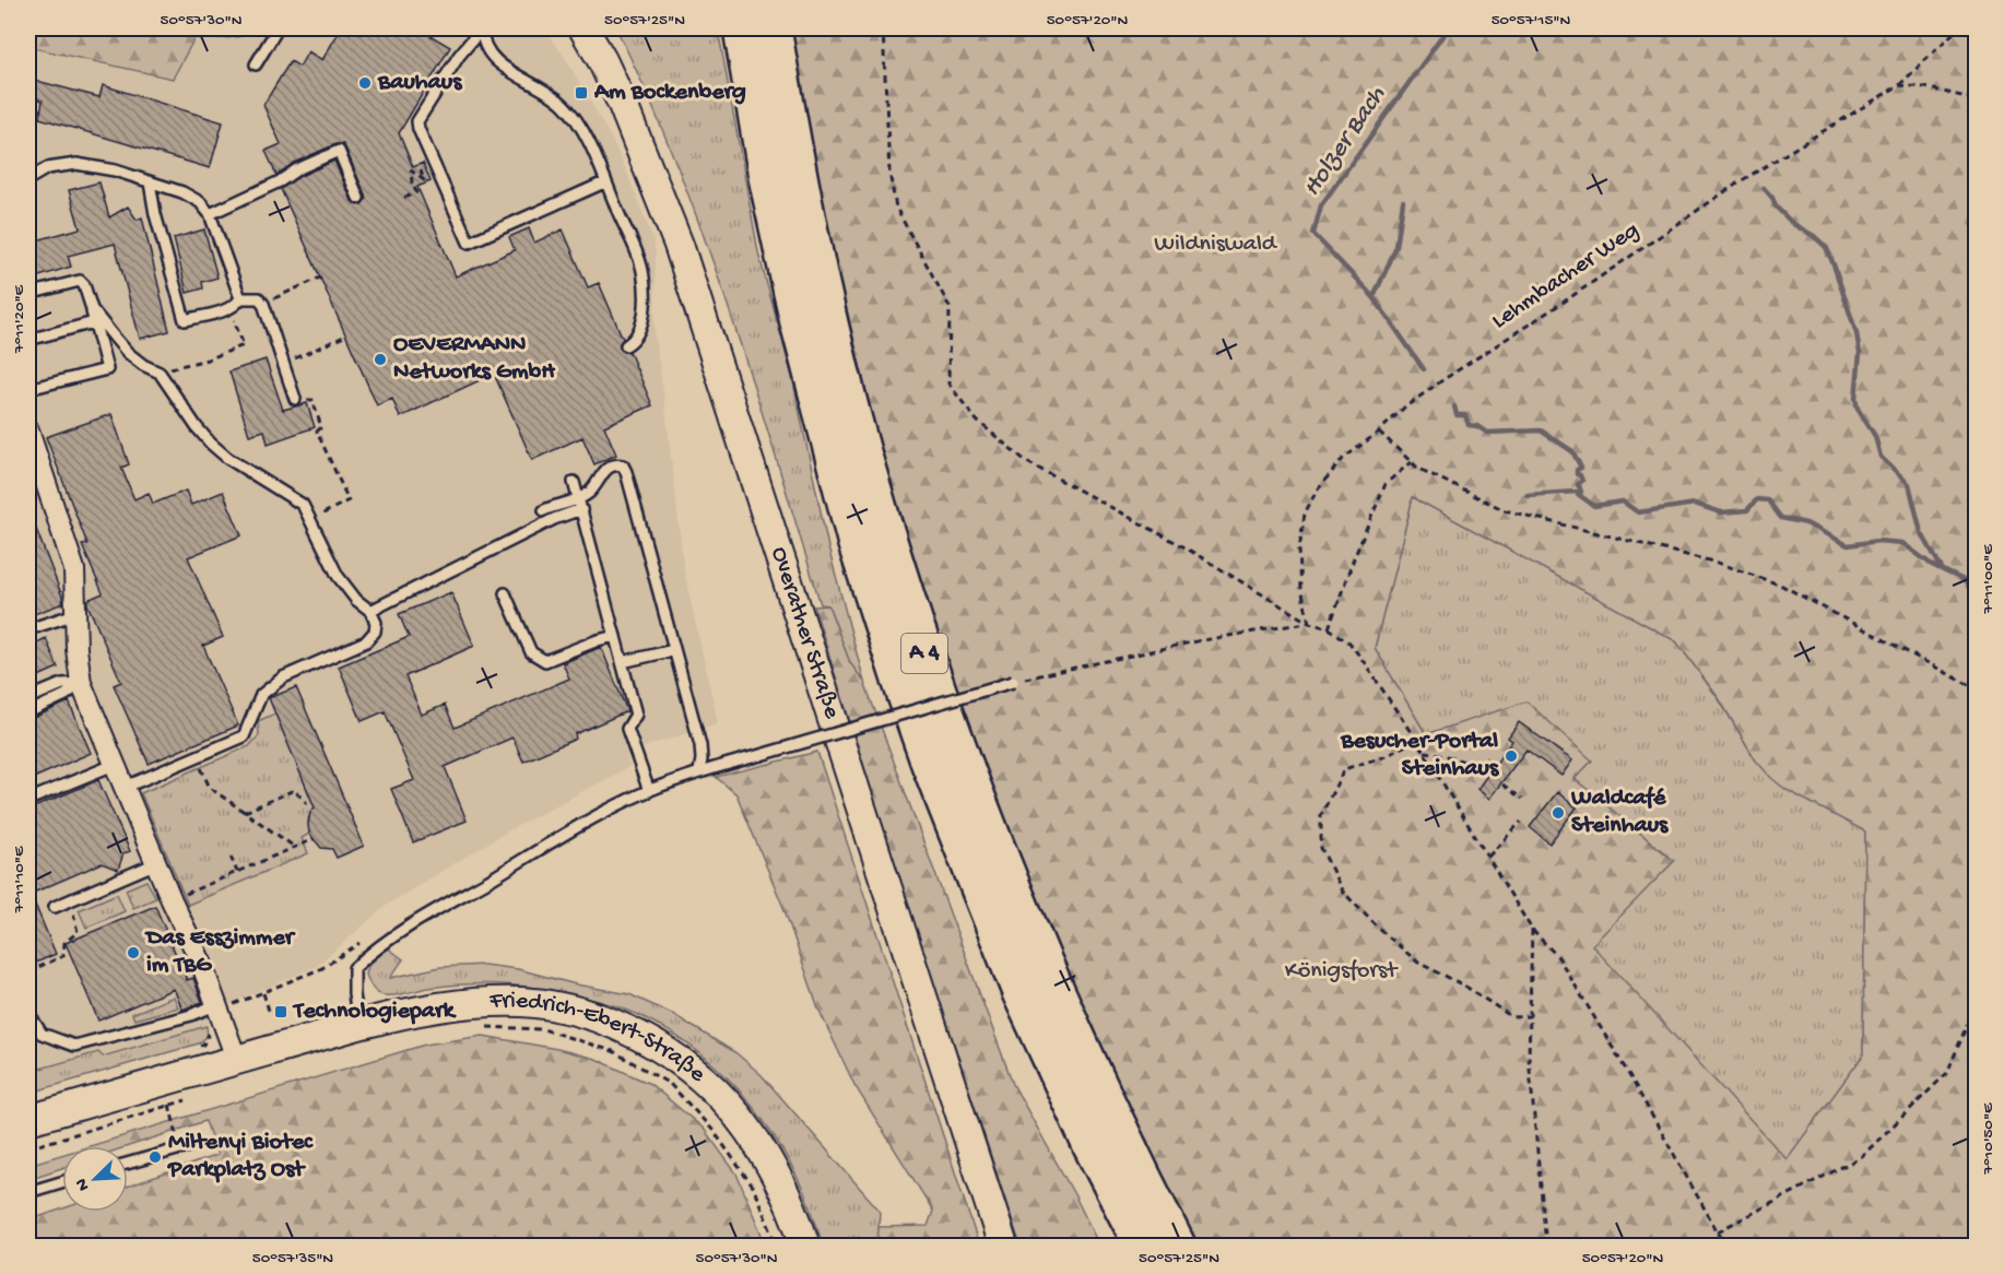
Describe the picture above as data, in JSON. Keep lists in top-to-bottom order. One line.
{"streets":{"highway":["A 4"],"main road":["Overather Straße","Friedrich-Ebert-Straße"],"path":["Lehmbacher Weg"]},"water":["Holzer Bach"],"parks":["Wildniswald","Königsforst"],"places":{"other":["Bauhaus","OEVERMANN Networks GmbH","Besucher-Portal Steinhaus","Waldcafé Steinhaus","Das Esszimmer im TBG","Miltenyi Biotec Parkplatz Ost"],"transit":["Am Bockenberg","Technologiepark"]},"north":"bottom left","coordinates":["50°57'30\"N","50°57'25\"N","50°57'20\"N","50°57'15\"N","7°11'20\"E","7°11'00\"E","7°11'10\"E","7°10'50\"E","50°57'35\"N"]}
